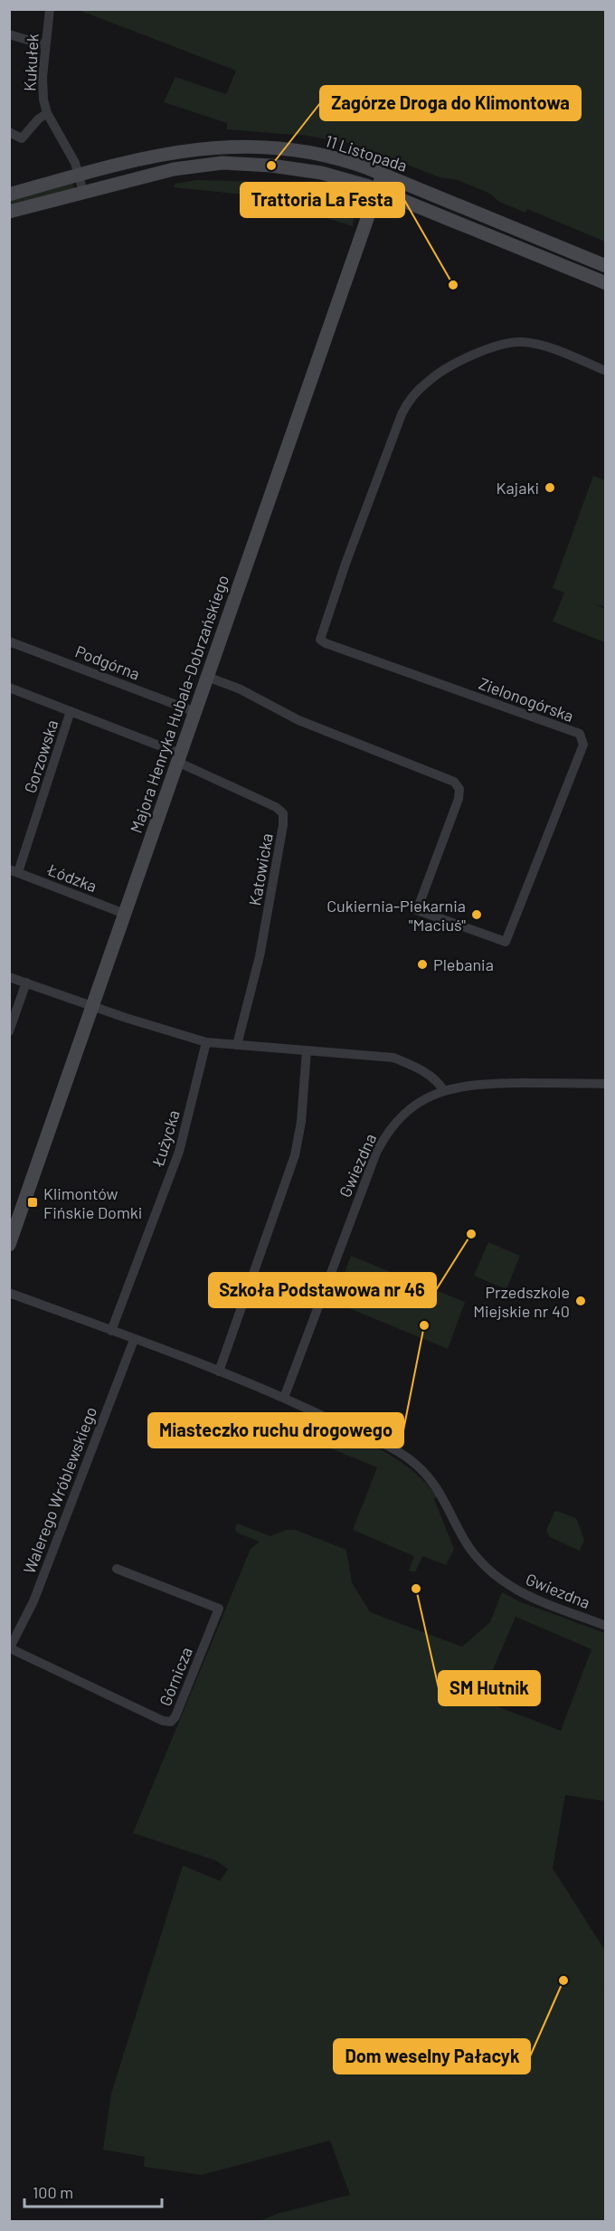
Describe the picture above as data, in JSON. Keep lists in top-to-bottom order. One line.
{"streets":{"main road":["11 Listopada","Majora Henryka Hubala-Dobrzańskiego"],"street":["Kukułek","Podgórna","Zielonogórska","Gorzowska","Katowicka","Łódzka","Łużycka","Gwiezdna","Walerego Wróblewskiego","Górnicza"]},"crossings":[["Kukułek","11 Listopada"],["11 Listopada","Majora Henryka Hubala-Dobrzańskiego"],["Podgórna","Majora Henryka Hubala-Dobrzańskiego"],["Zielonogórska","Majora Henryka Hubala-Dobrzańskiego"],["Majora Henryka Hubala-Dobrzańskiego","Katowicka"],["Majora Henryka Hubala-Dobrzańskiego","Łódzka"],["Gorzowska","Łódzka"],["Łużycka","Gwiezdna"],["Gwiezdna","Walerego Wróblewskiego"],["Walerego Wróblewskiego","Górnicza"]],"places":{"other":["Zagórze Droga do Klimontowa","Trattoria La Festa","Kajaki","Cukiernia-Piekarnia \"Maciuś\"","Plebania","Szkoła Podstawowa nr 46","Przedszkole Miejskie nr 40","Miasteczko ruchu drogowego","SM Hutnik","Dom weselny Pałacyk"],"transit":["Klimontów Fińskie Domki"]},"scale_bar":"100 m"}
